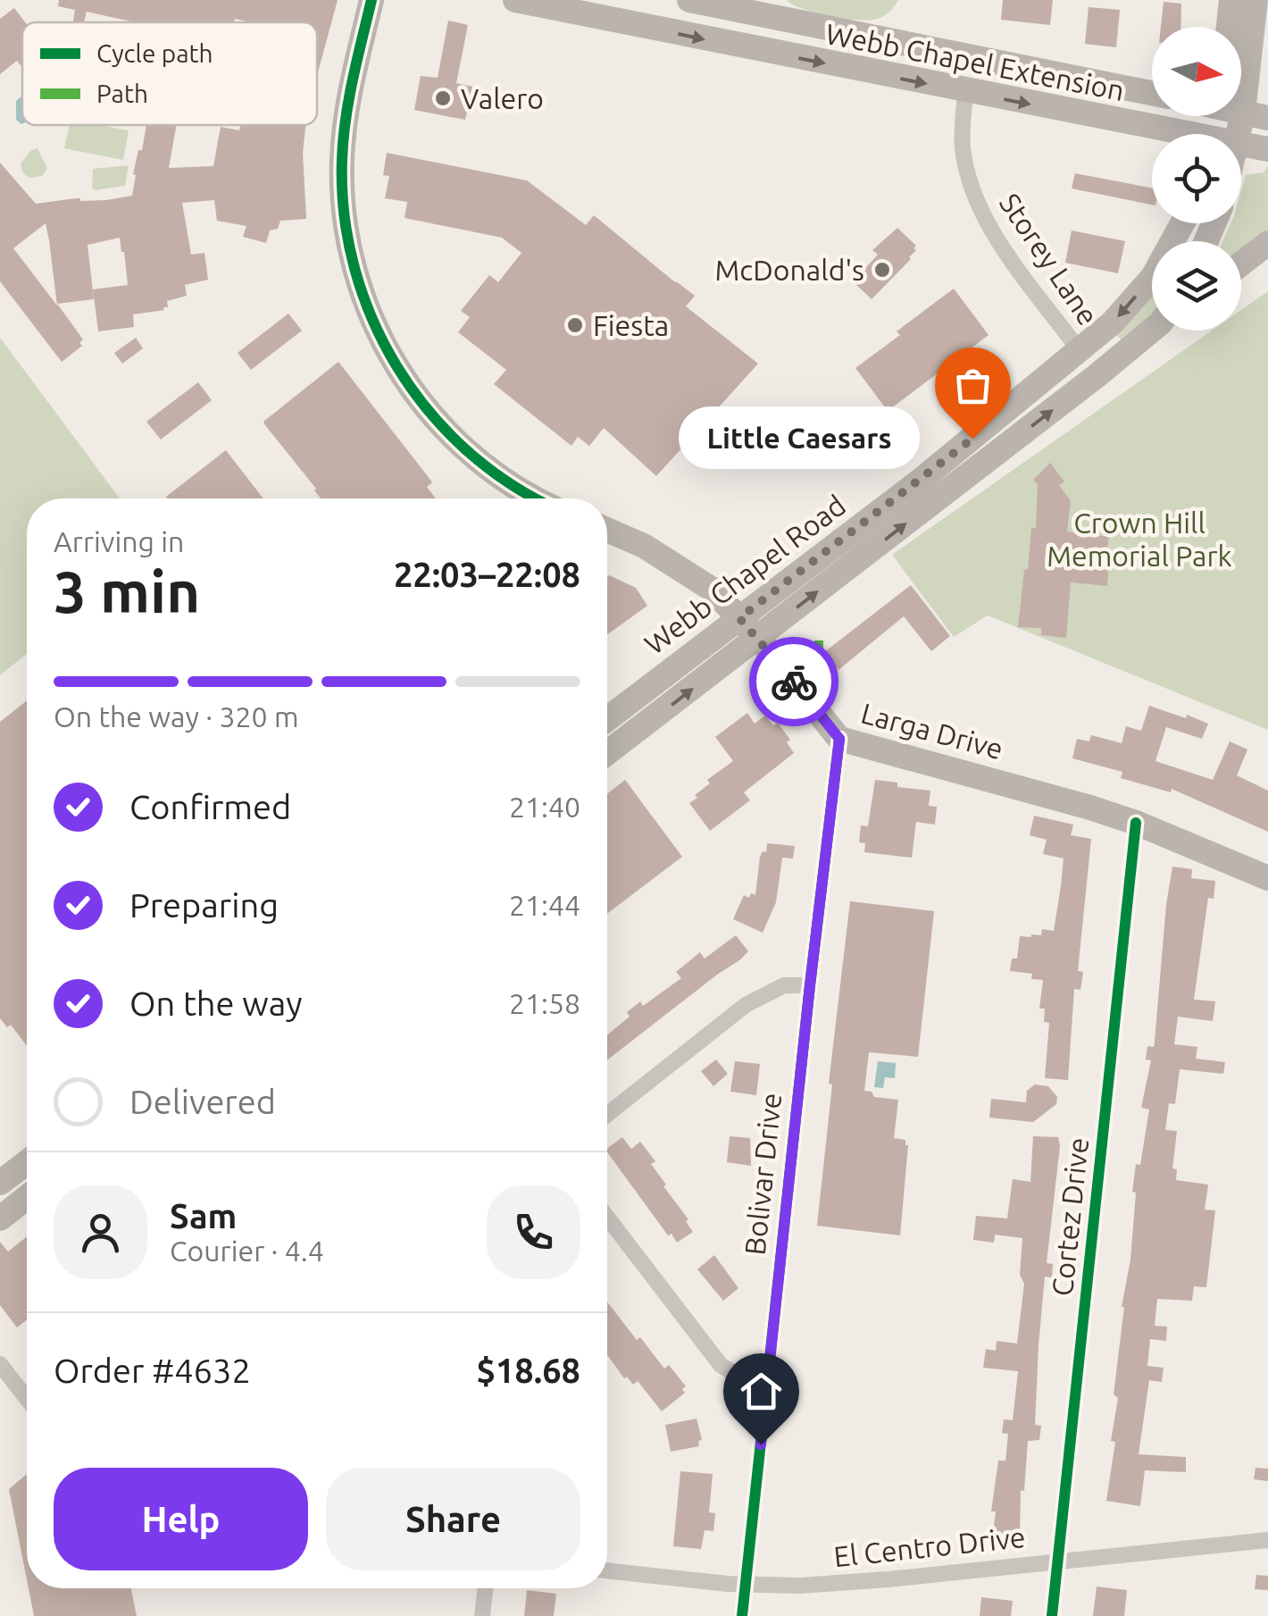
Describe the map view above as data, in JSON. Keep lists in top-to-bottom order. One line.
{"streets":{"main road":["Webb Chapel Extension","Webb Chapel Road","Larga Drive"],"street":["Storey Lane","Bolivar Drive","Cortez Drive","El Centro Drive"]},"crossings":[["Webb Chapel Extension","Storey Lane"],["Storey Lane","Webb Chapel Road"],["Webb Chapel Road","Larga Drive"],["Larga Drive","Bolivar Drive"],["Larga Drive","Cortez Drive"],["Bolivar Drive","El Centro Drive"],["Cortez Drive","El Centro Drive"]],"parks":["Crown Hill Memorial Park"],"places":["Valero","McDonald's","Fiesta","Little Caesars"],"legend":["Cycle path","Path"],"north":"right","page":{"bubble":"Little Caesars","heading":["3 min","Arriving in","22:03–22:08"],"panel":["Sam","Courier · 4.4","Order #4632","$18.68"],"bar":"On the way · 320 m","list":[["Confirmed","21:40"],["Preparing","21:44"],["On the way","21:58"],"Delivered"],"buttons":["Help","Share"]}}
